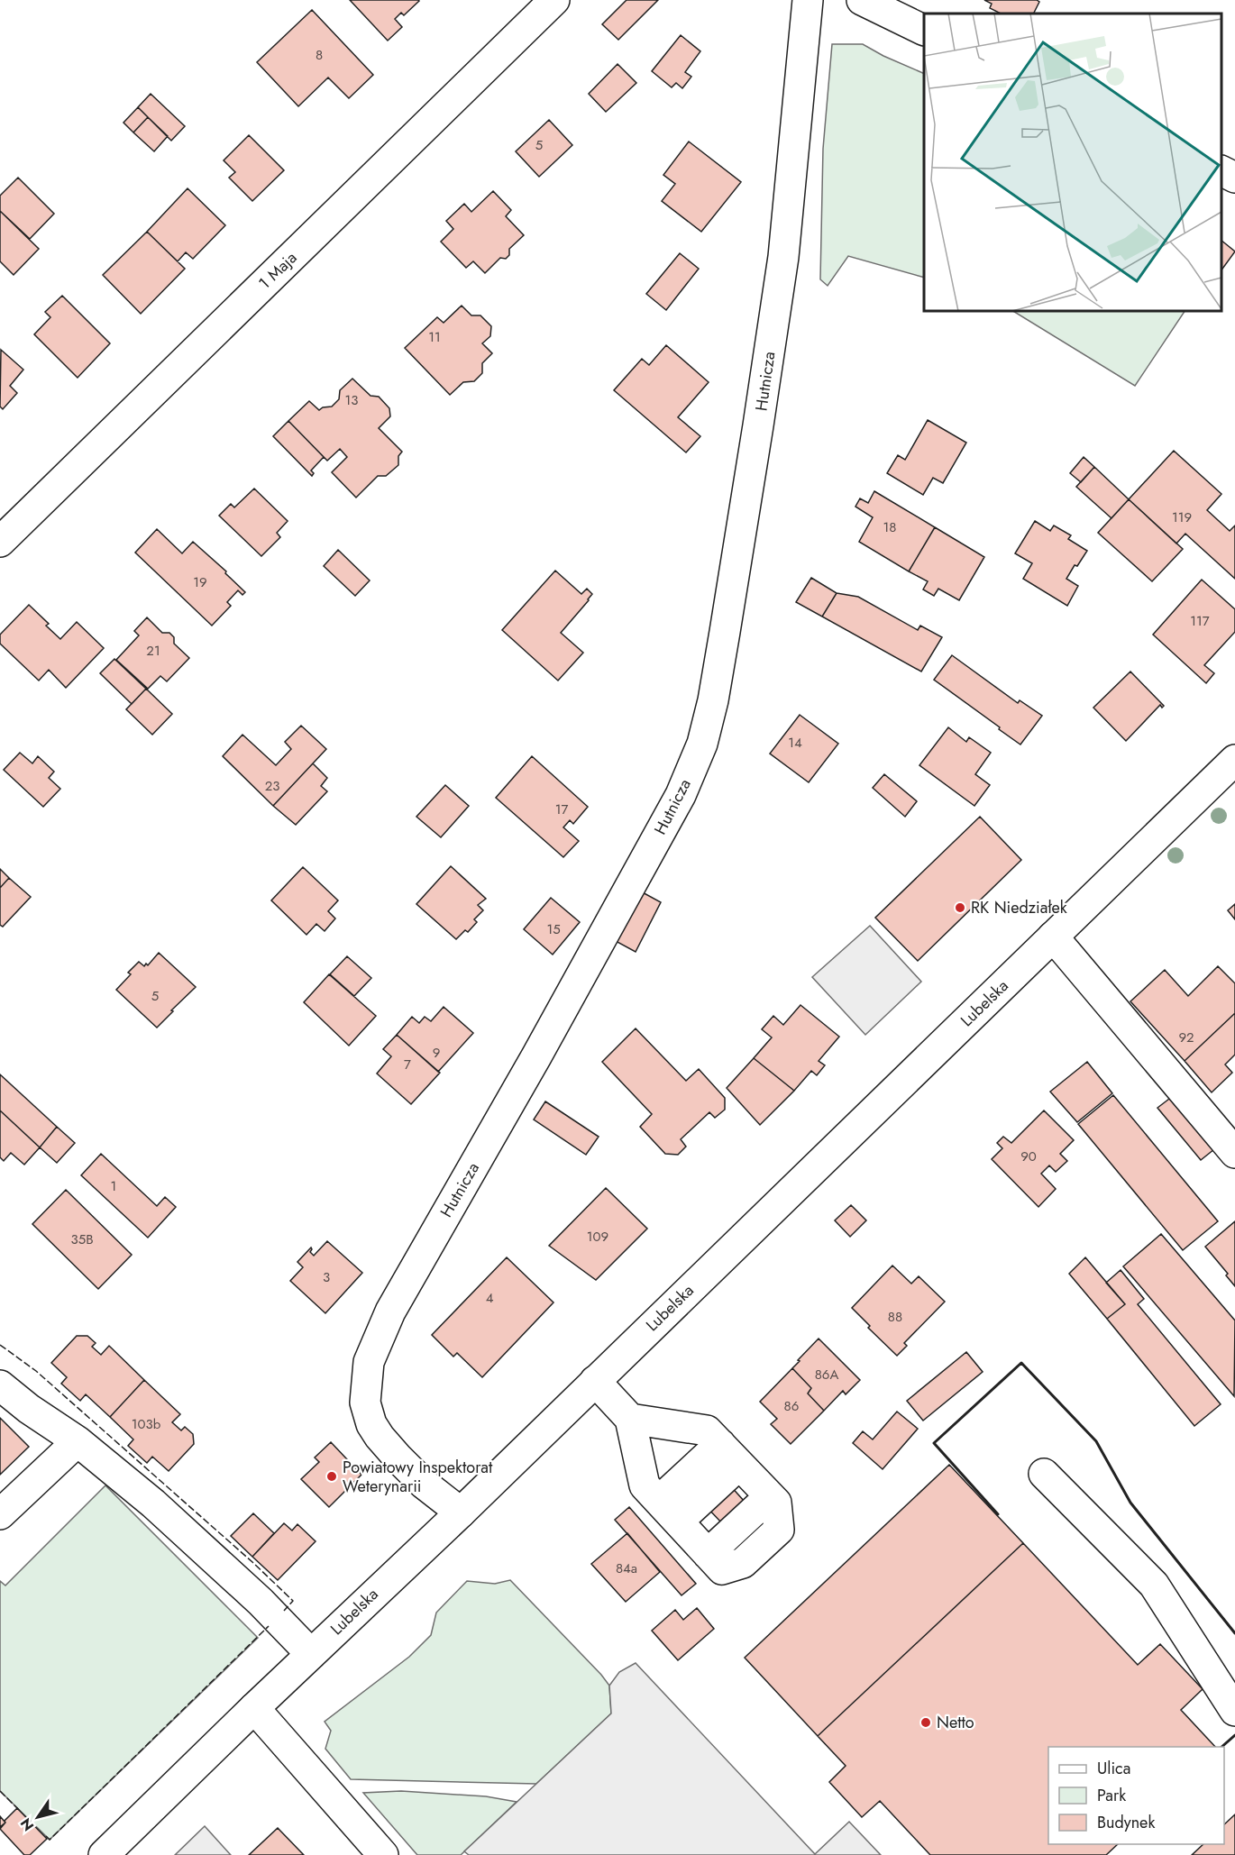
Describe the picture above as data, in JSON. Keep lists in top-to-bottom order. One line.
{"streets":{"street":["1 Maja","Hutnicza","Lubelska"]},"crossings":[["Hutnicza","Lubelska"]],"places":["RK Niedziałek","Powiatowy Inspektorat Weterynarii","Netto"],"house_numbers":["8","5","11","13","119","18","19","117","21","14","23","17","15","5","92","9","7","90","1","109","35B","3","4","88","86A","86","103b","84a"],"legend":["Ulica","Park","Budynek"],"north":"bottom left"}
